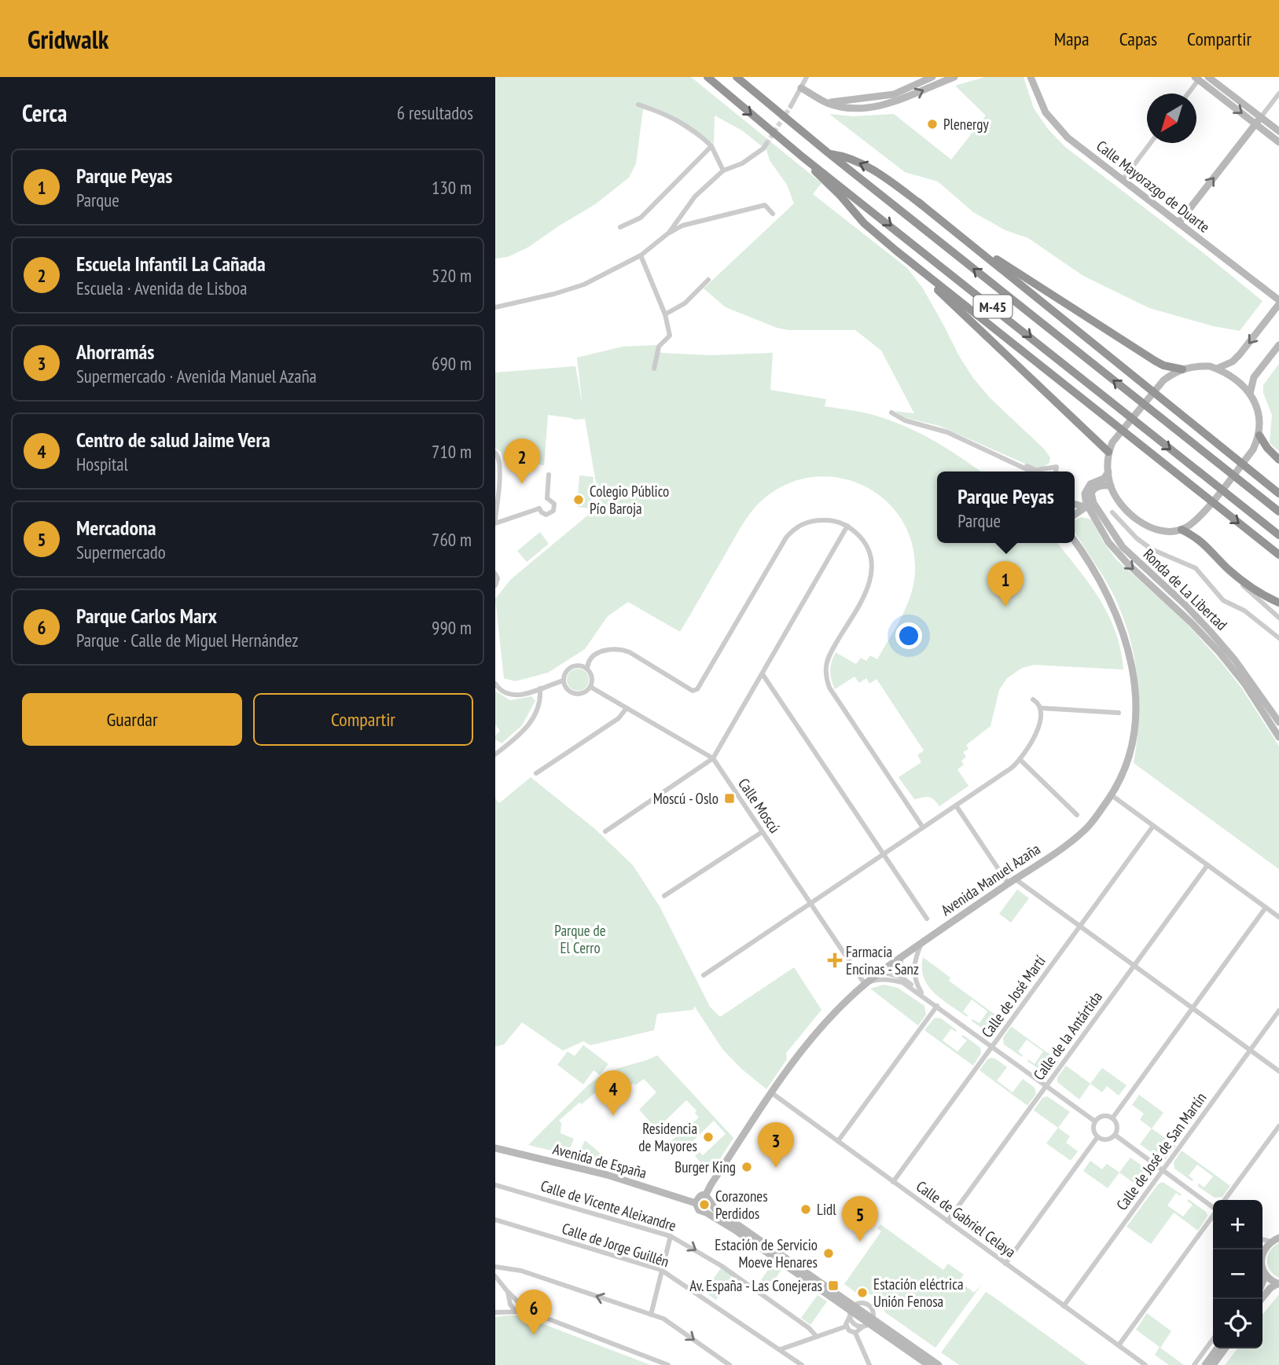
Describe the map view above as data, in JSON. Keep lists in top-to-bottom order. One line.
{"streets":{"highway":["M-45"],"street":["Calle Mayorazgo de Duarte","Ronda de La Libertad","Calle Moscú","Avenida Manuel Azaña","Calle de José Martí","Calle de la Antártida","Calle de José de San Martín","Avenida de España","Calle de Vicente Aleixandre","Calle de Gabriel Celaya","Calle de Jorge Guillén"]},"crossings":[["Calle Moscú","Avenida Manuel Azaña"],["Avenida Manuel Azaña","Avenida de España"],["Avenida Manuel Azaña","Calle de Gabriel Celaya"],["Calle de José Martí","Calle de Gabriel Celaya"],["Calle de la Antártida","Calle de Gabriel Celaya"],["Calle de José de San Martín","Calle de Gabriel Celaya"]],"parks":["Parque de El Cerro"],"places":{"other":["Plenergy","Colegio Público Pío Baroja","Residencia de Mayores","Burger King","Corazones Perdidos","Lidl","Estación de Servicio Moeve Henares","Estación eléctrica Unión Fenosa"],"transit":["Moscú - Oslo","Av. España - Las Conejeras"],"health":["Farmacia Encinas - Sanz"]},"north":"bottom left","page":{"header":"Gridwalk","nav":["Mapa","Capas","Compartir"],"heading":["Cerca","6 resultados"],"list":[{"mark":"1","name":"Parque Peyas","note":"Parque","value":"130 m"},{"mark":"2","name":"Escuela Infantil La Cañada","note":"Escuela · Avenida de Lisboa","value":"520 m"},{"mark":"3","name":"Ahorramás","note":"Supermercado · Avenida Manuel Azaña","value":"690 m"},{"mark":"4","name":"Centro de salud Jaime Vera","note":"Hospital","value":"710 m"},{"mark":"5","name":"Mercadona","note":"Supermercado","value":"760 m"},{"mark":"6","name":"Parque Carlos Marx","note":"Parque · Calle de Miguel Hernández","value":"990 m"}],"pins":["2","1","4","3","5","6"],"popup":["Parque Peyas","Parque"],"buttons":["Guardar","Compartir"],"map_buttons":["+","−"]}}
